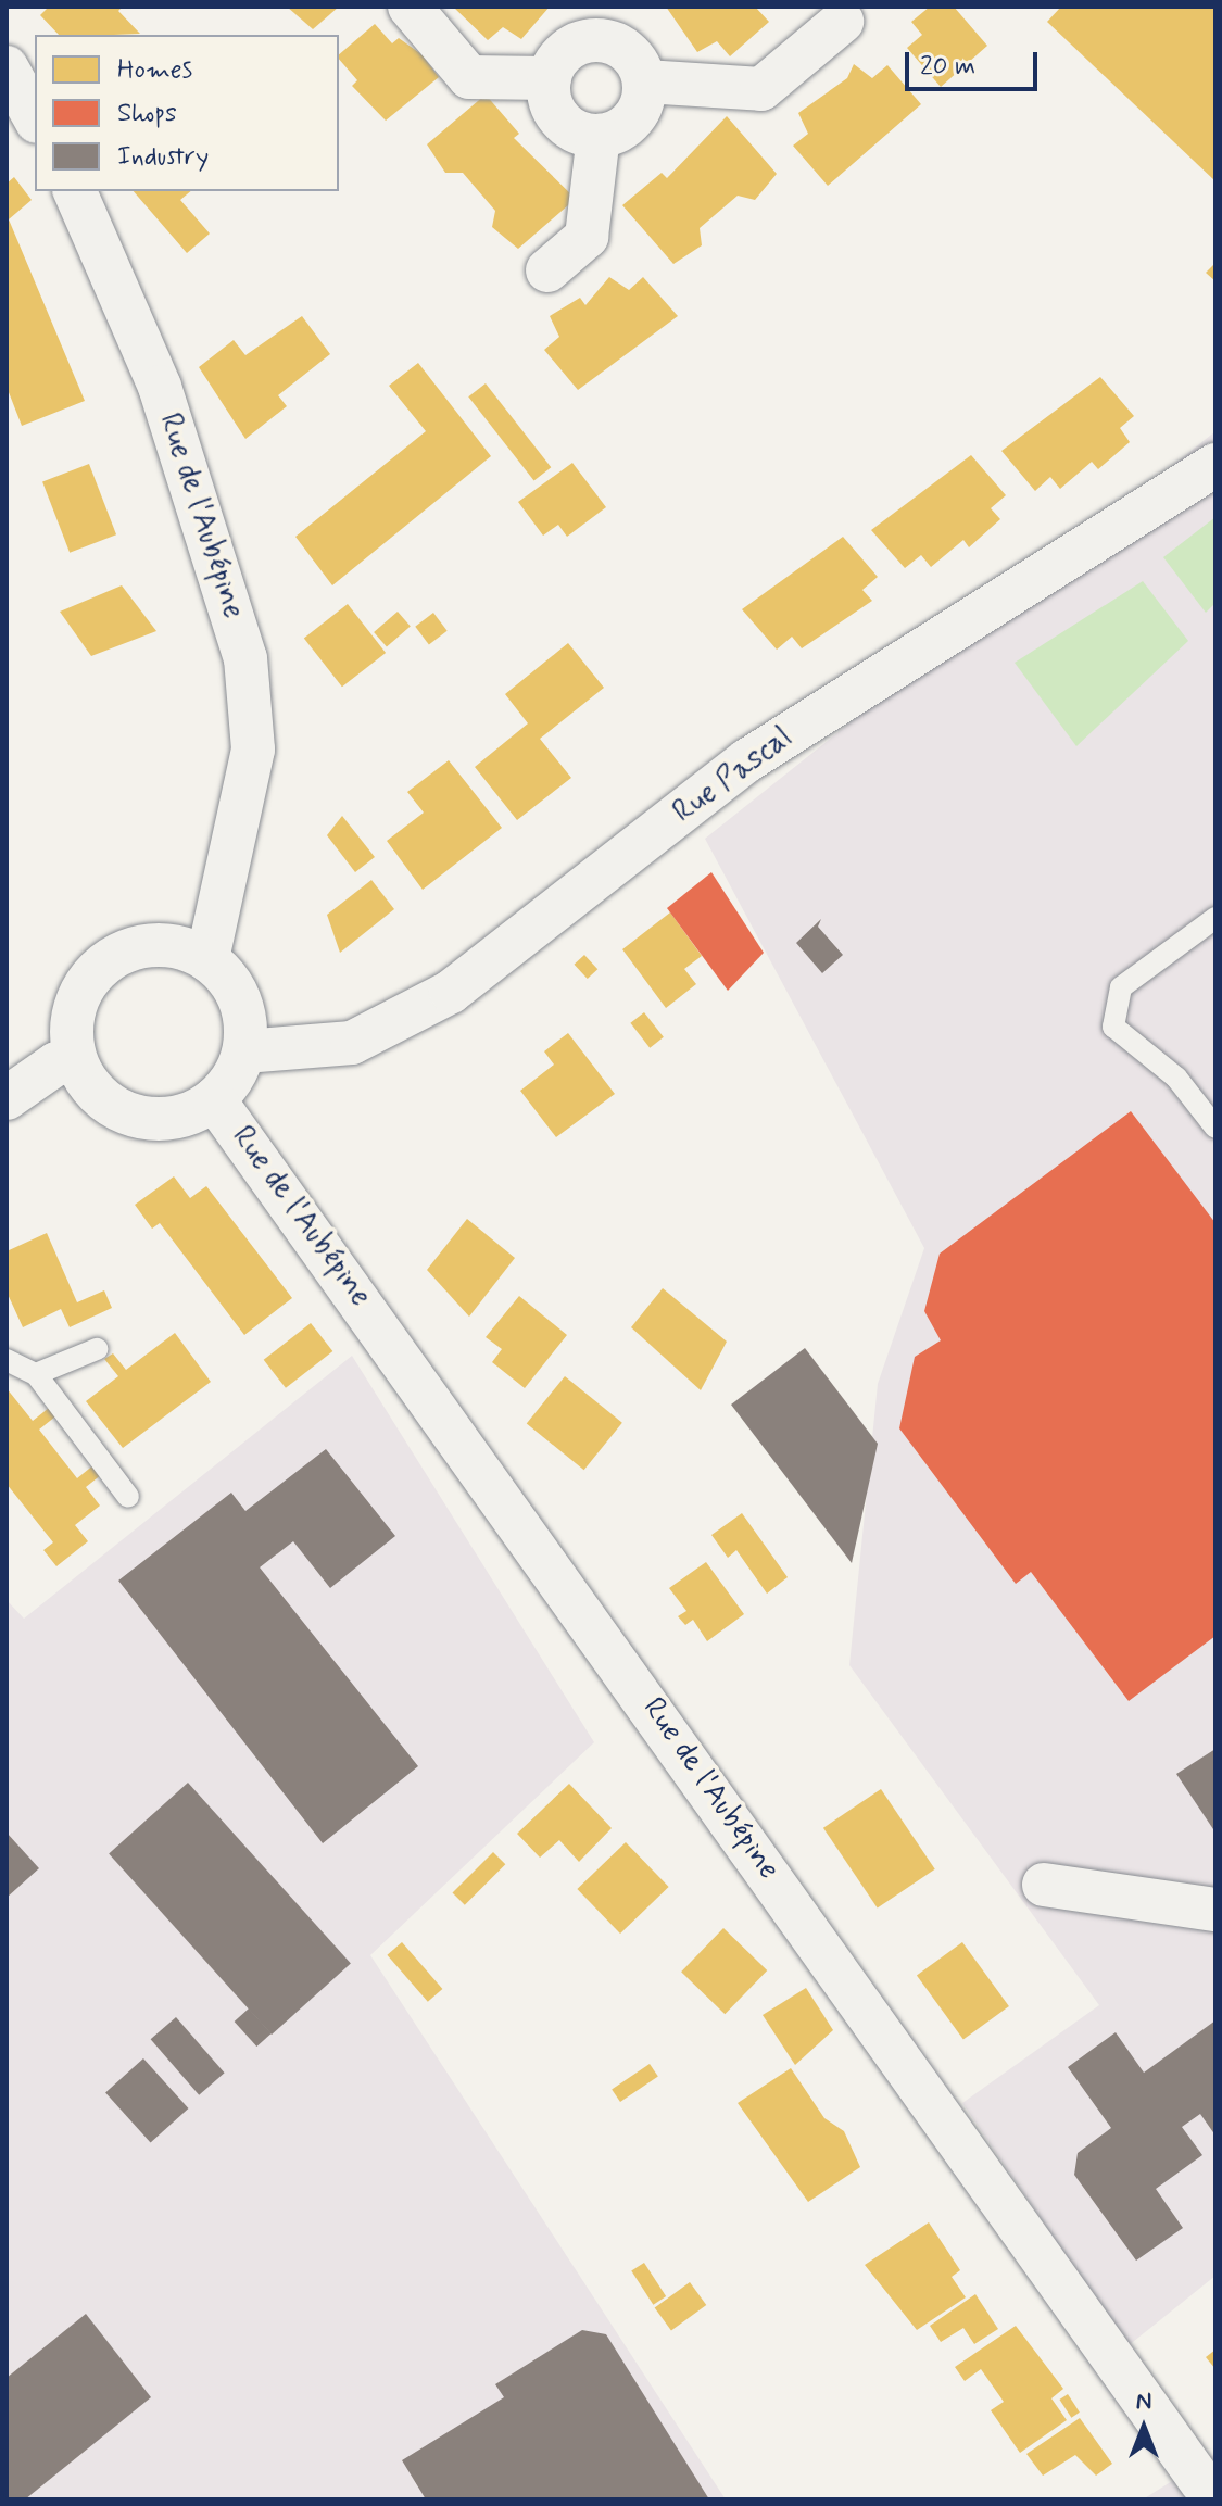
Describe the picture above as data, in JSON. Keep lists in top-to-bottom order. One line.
{"streets":{"street":["Rue de l'Aubépine","Rue Pascal"]},"crossings":[["Rue de l'Aubépine","Rue Pascal"]],"legend":["Homes","Shops","Industry"],"scale_bar":"20 m","north":"top"}
